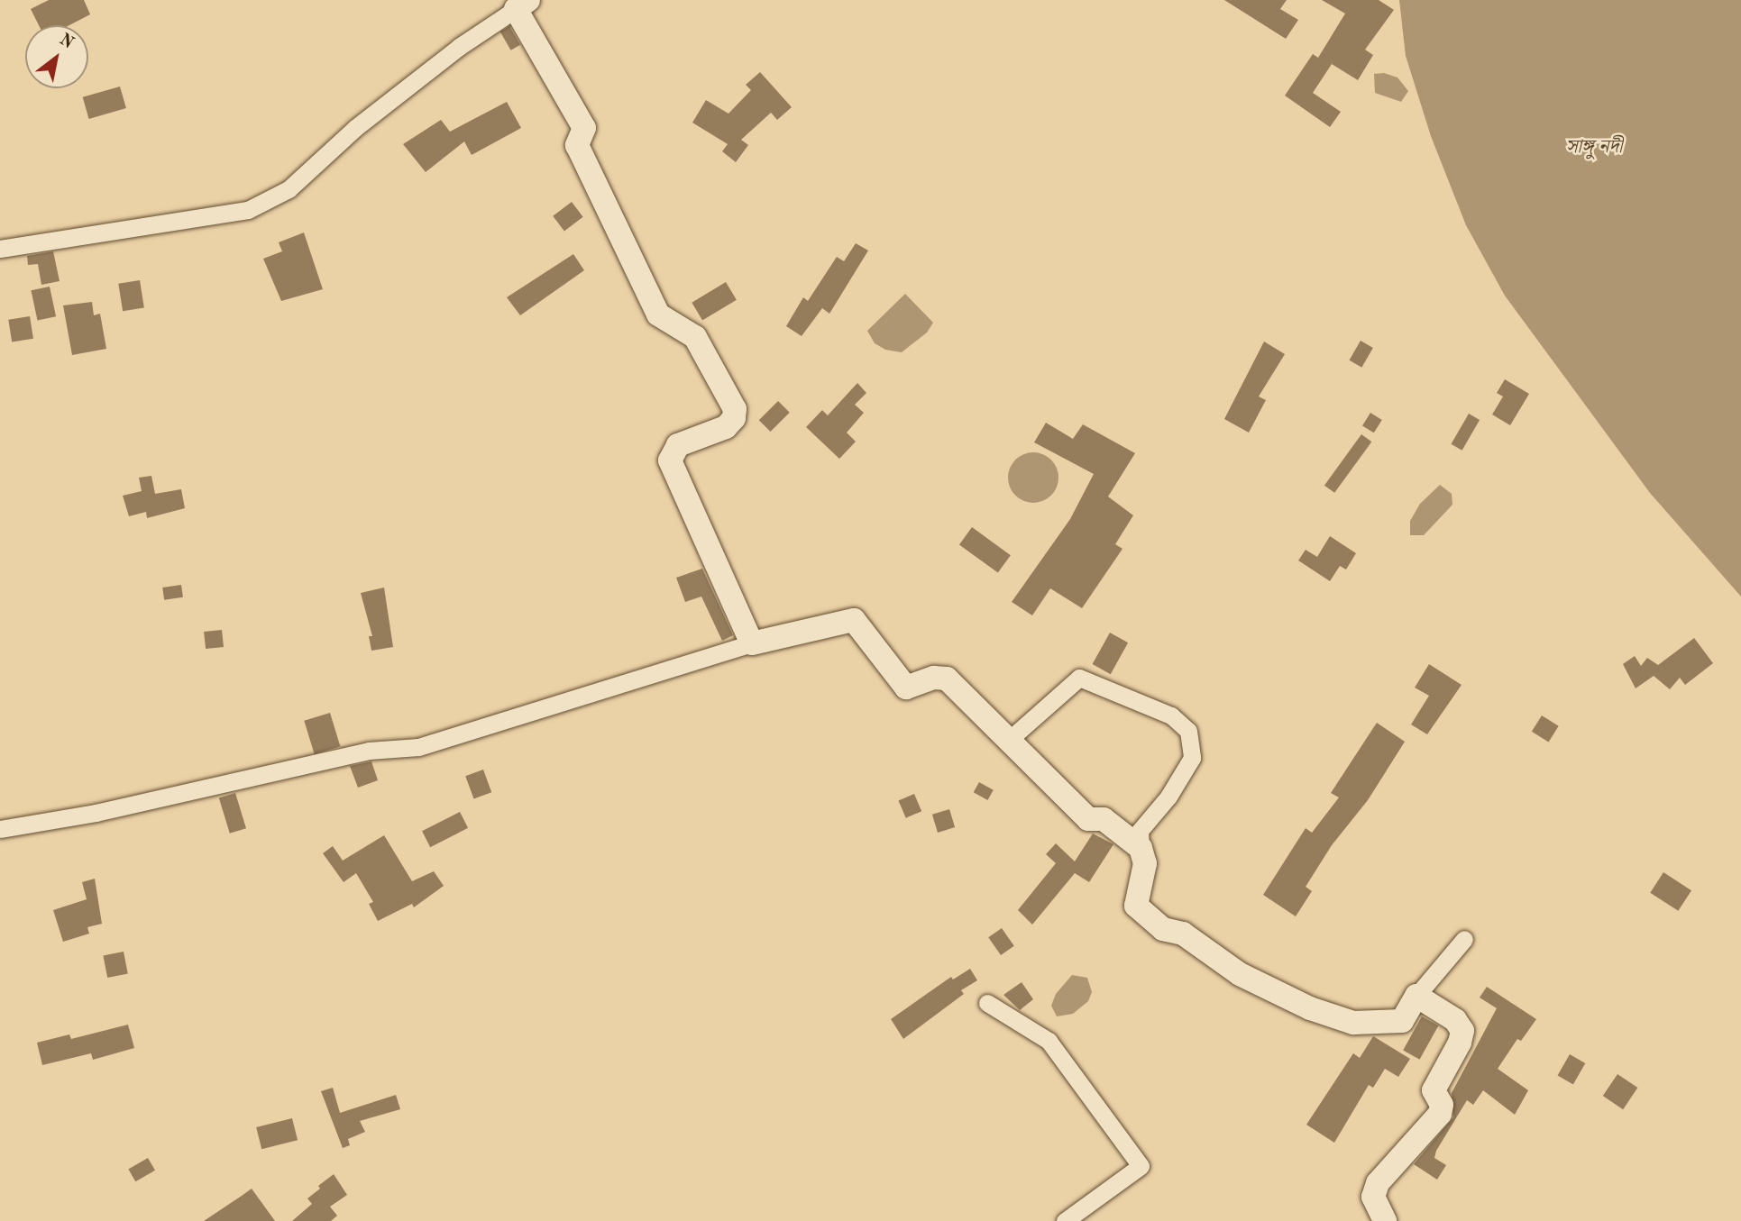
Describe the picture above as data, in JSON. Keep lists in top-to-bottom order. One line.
{"water":["সাঙ্গু নদী"],"north":"top right"}
